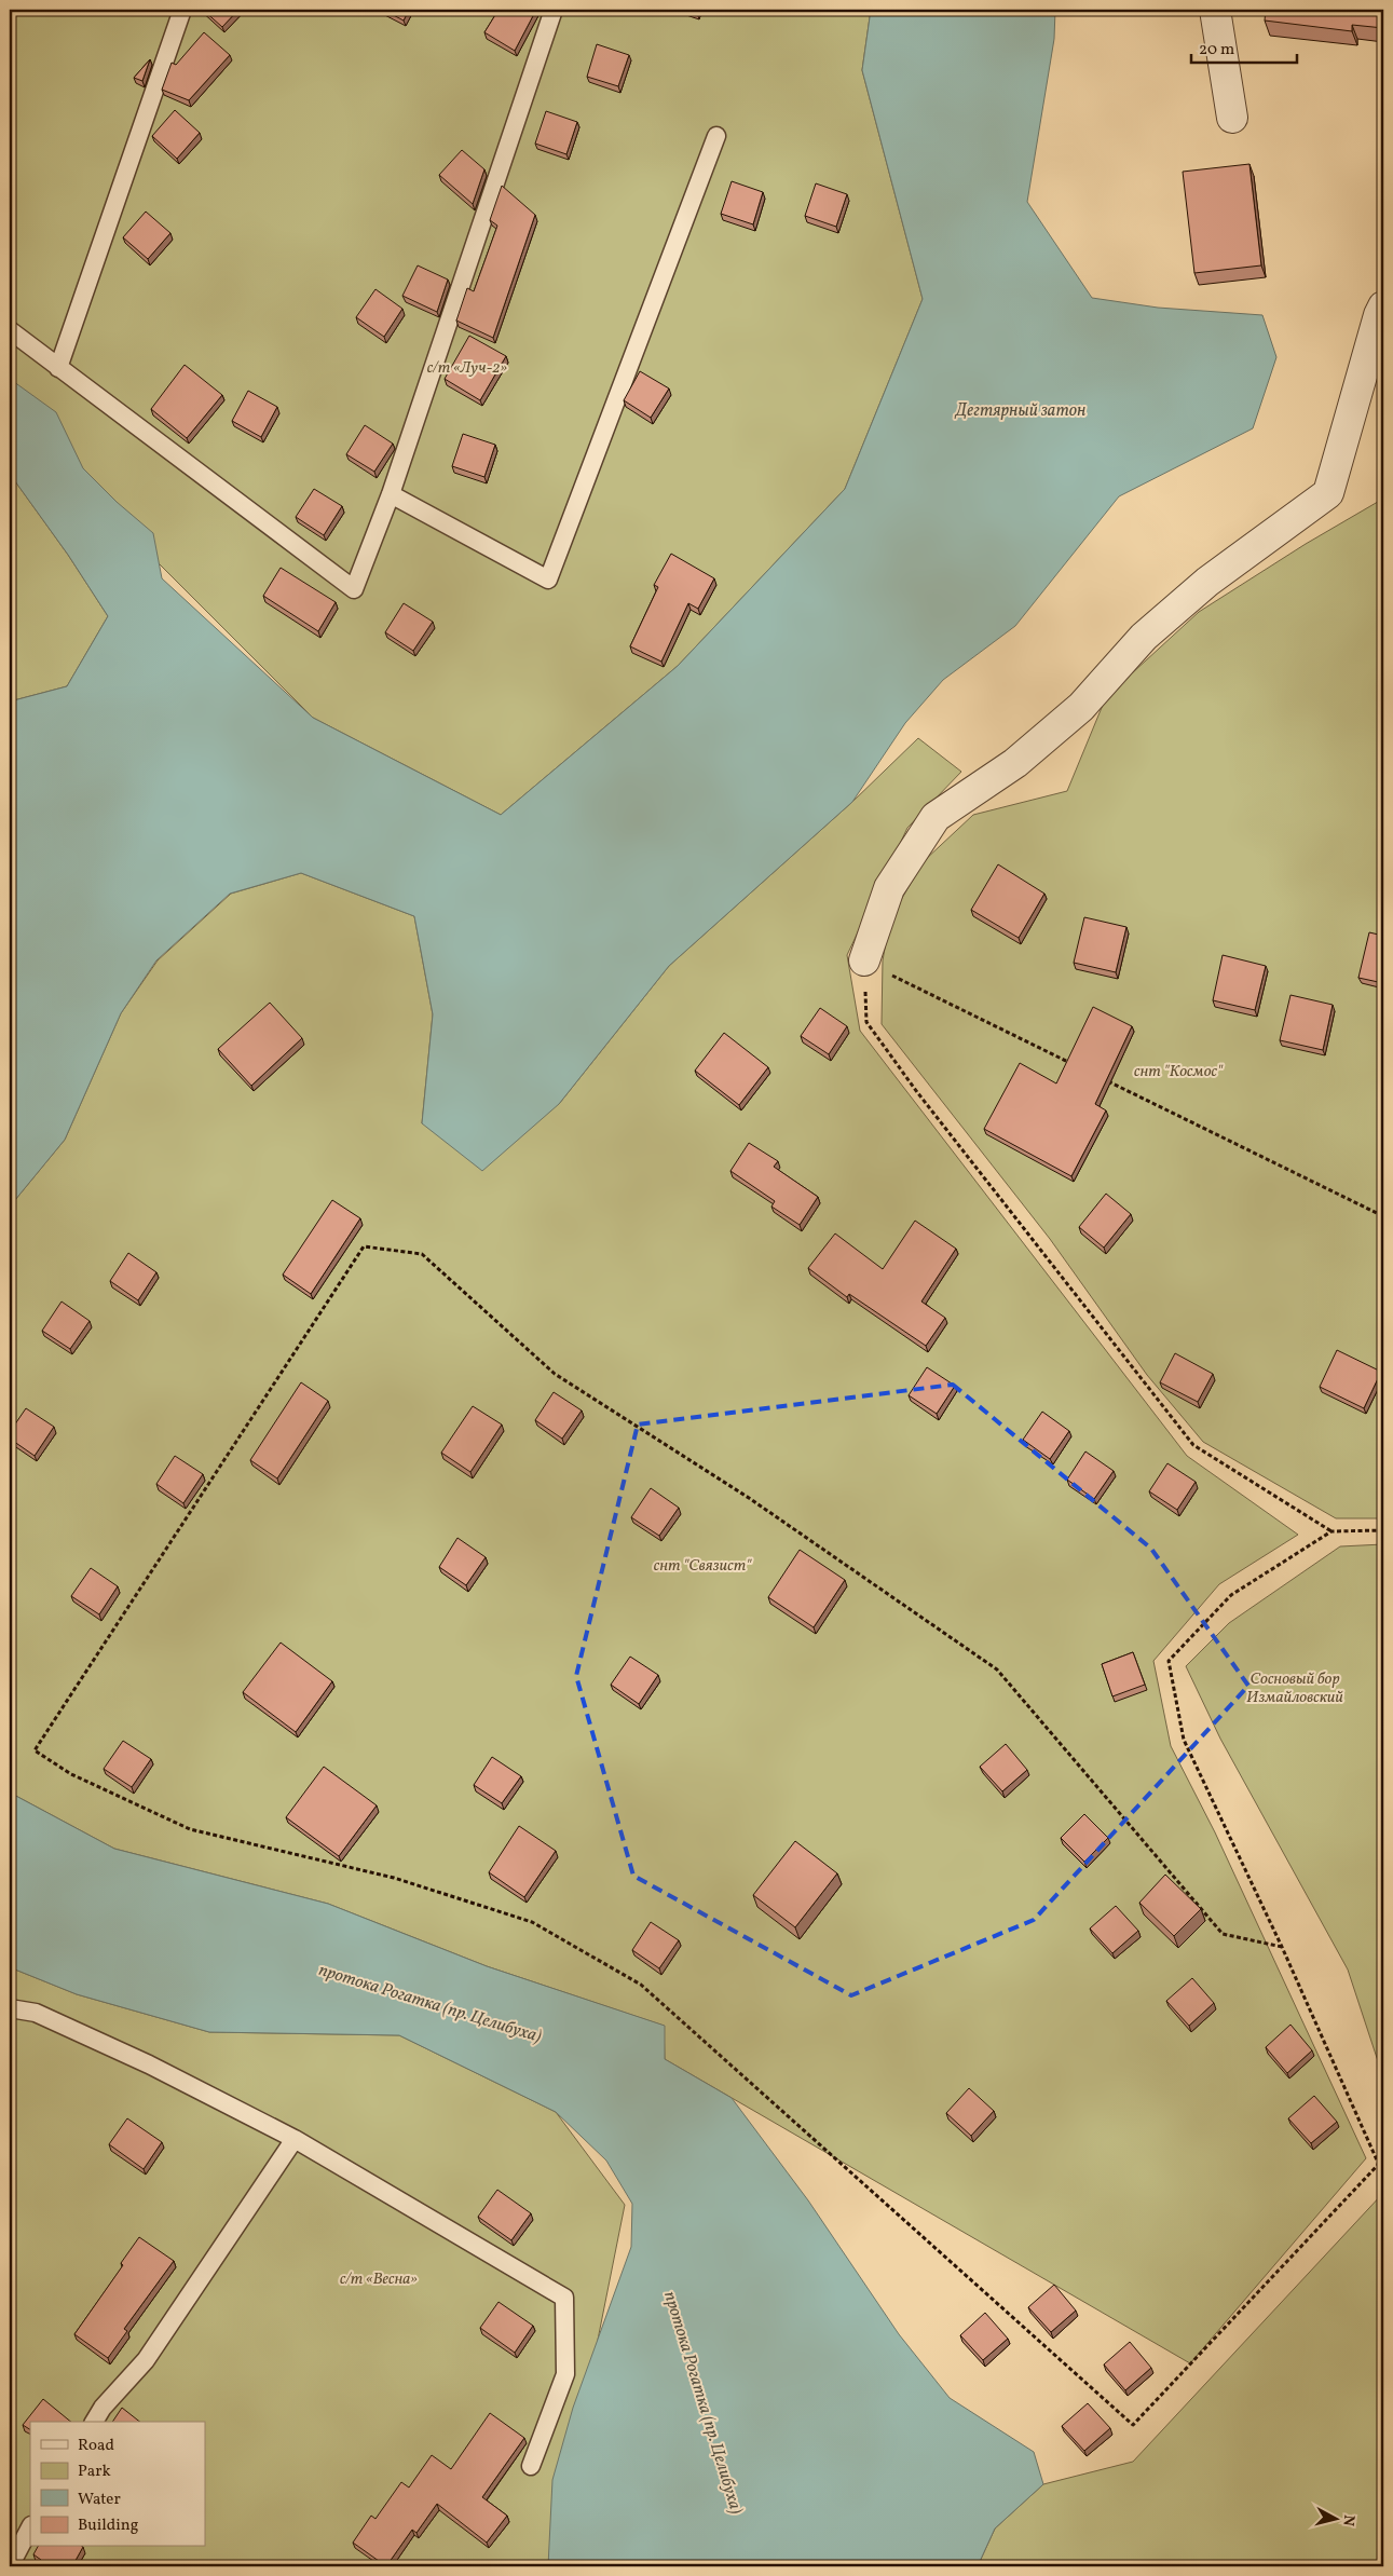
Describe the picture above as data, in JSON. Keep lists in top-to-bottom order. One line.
{"water":["Дегтярный затон","протока Рогатка (пр. Целибуха)"],"parks":["с/т «Луч-2»","снт \"Космос\"","снт \"Связист\"","Сосновый бор Измайловский","с/т «Весна»"],"legend":["Road","Park","Water","Building"],"scale_bar":"20 m","north":"right"}
